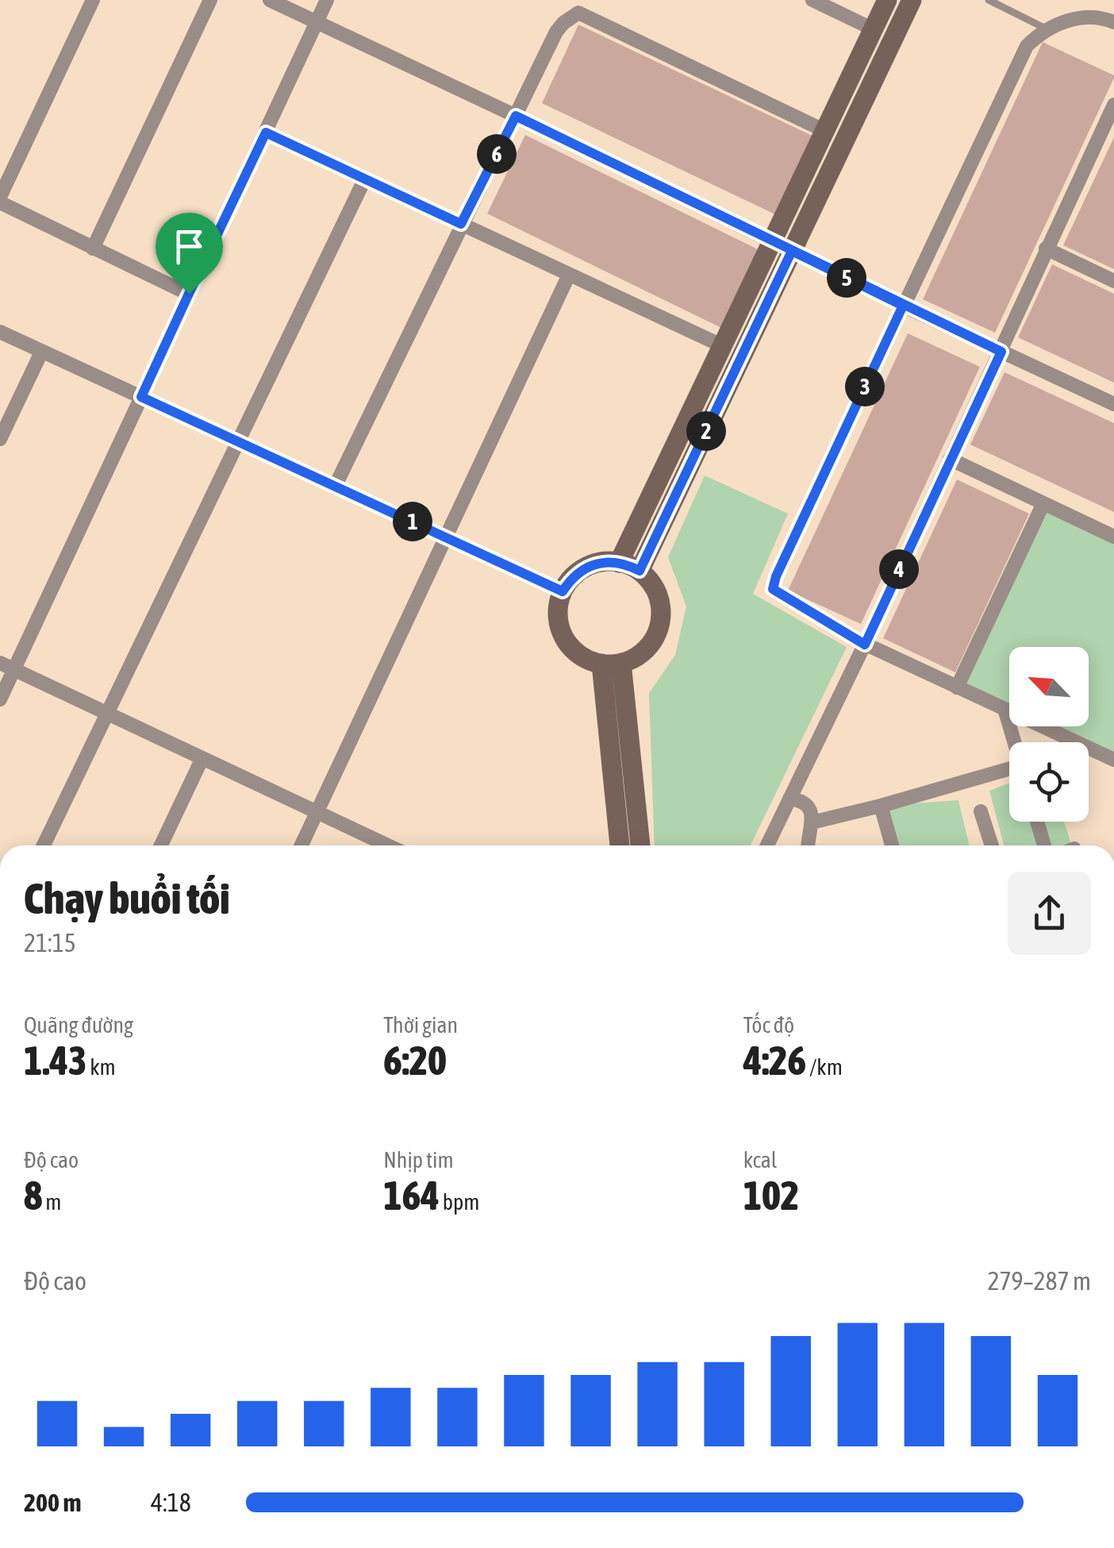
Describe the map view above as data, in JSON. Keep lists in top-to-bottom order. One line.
{"north":"top left","page":{"pins":["6","5","3","2","1","4"],"heading":["Chạy buổi tối","21:15"],"stats":[["Quãng đường","1.43 km"],["Thời gian","6:20"],["Tốc độ","4:26 /km"],["Độ cao","8 m"],["Nhịp tim","164 bpm"],["kcal","102"]],"chart":["Độ cao","279–287 m"],"list":[{"name":"200 m","note":"4:18"}]}}
